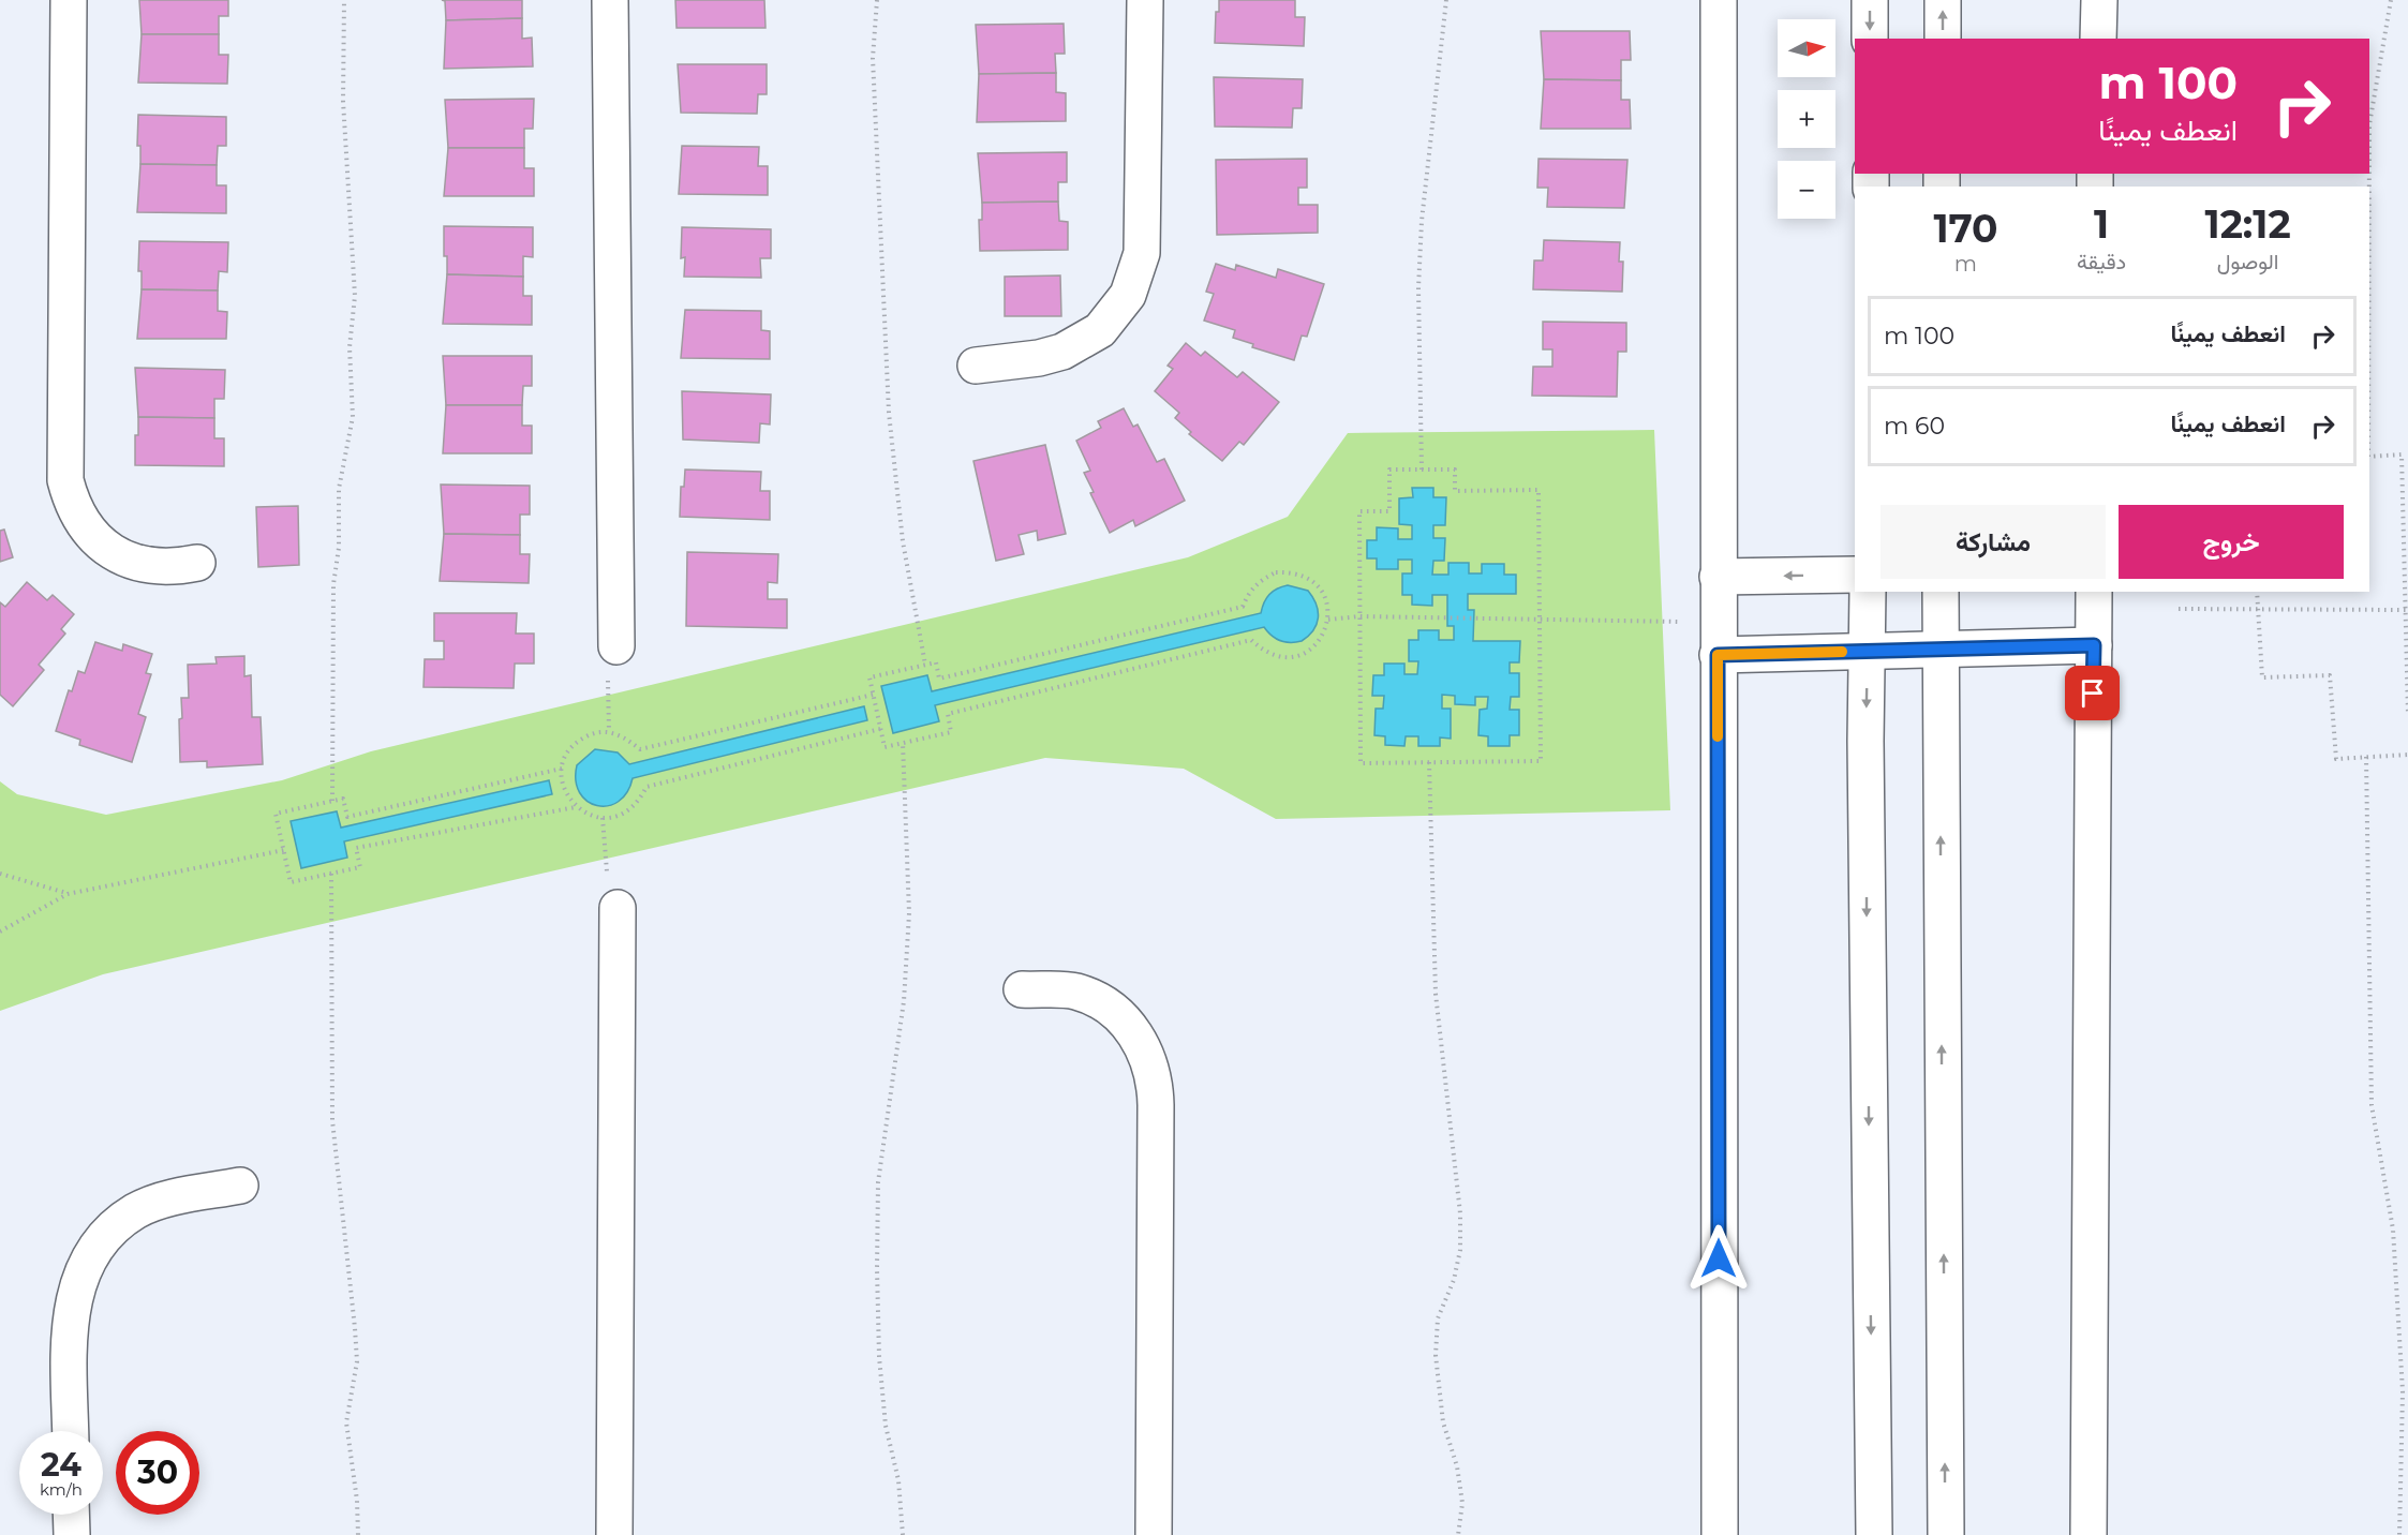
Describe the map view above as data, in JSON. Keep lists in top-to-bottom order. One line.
{"north":"right","page":{"map_buttons":["+","−"],"turn":["100 m","انعطف يمينًا"],"eta":["12:12","الوصول","1","دقيقة","170","m"],"list":[{"name":"انعطف يمينًا","value":"100 m"},{"name":"انعطف يمينًا","value":"60 m"}],"buttons":["خروج","مشاركة"],"speed":"24 km/h","limit":"30"}}
